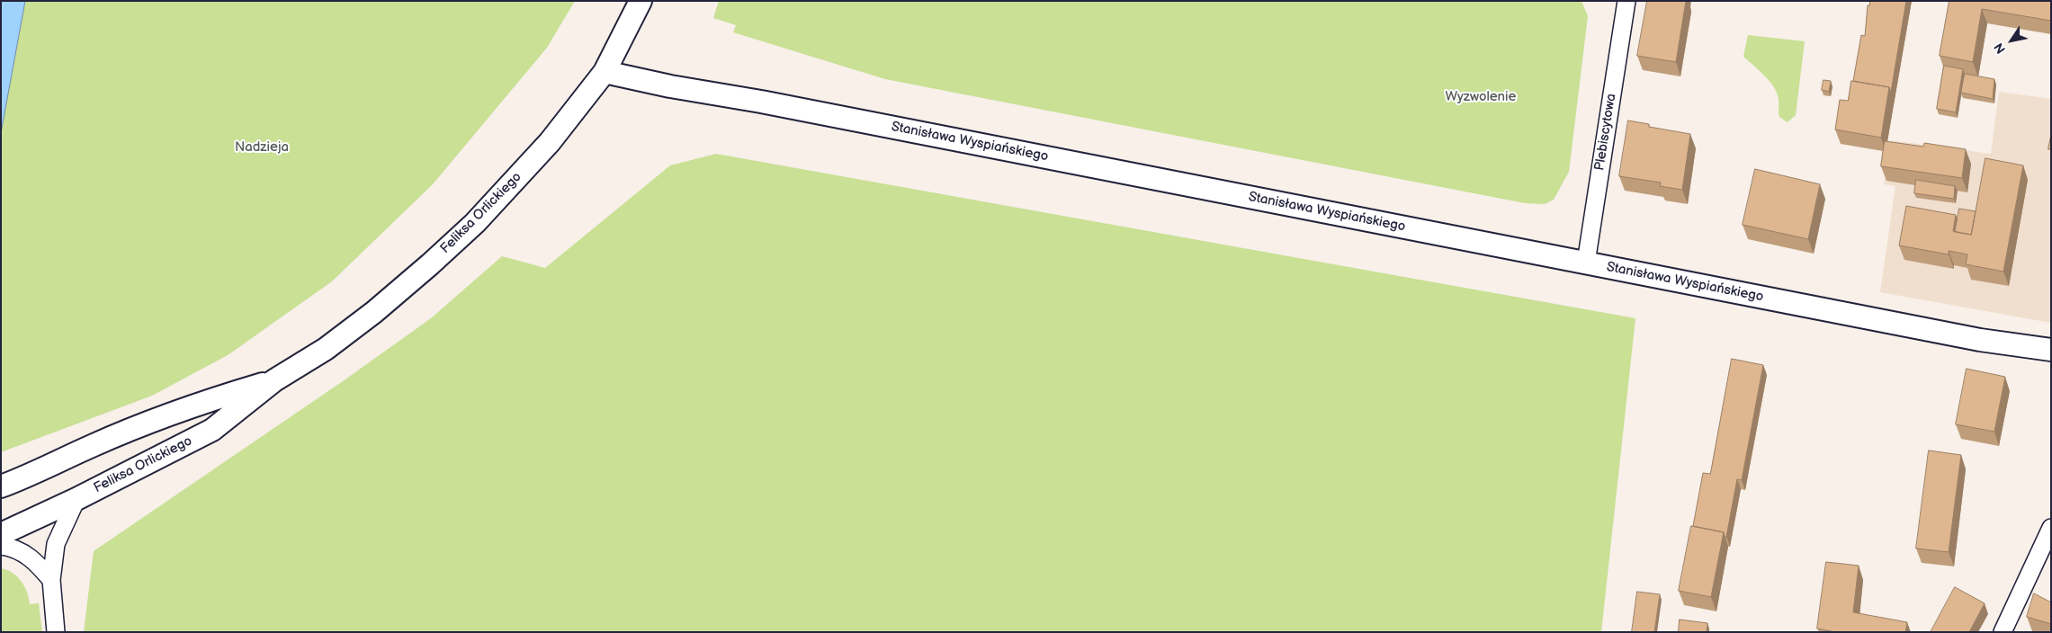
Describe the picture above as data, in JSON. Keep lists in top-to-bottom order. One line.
{"streets":{"street":["Plebiscytowa","Stanisława Wyspiańskiego","Feliksa Orlickiego"]},"crossings":[["Plebiscytowa","Stanisława Wyspiańskiego"],["Stanisława Wyspiańskiego","Feliksa Orlickiego"]],"parks":["Wyzwolenie","Nadzieja"],"north":"bottom left"}
